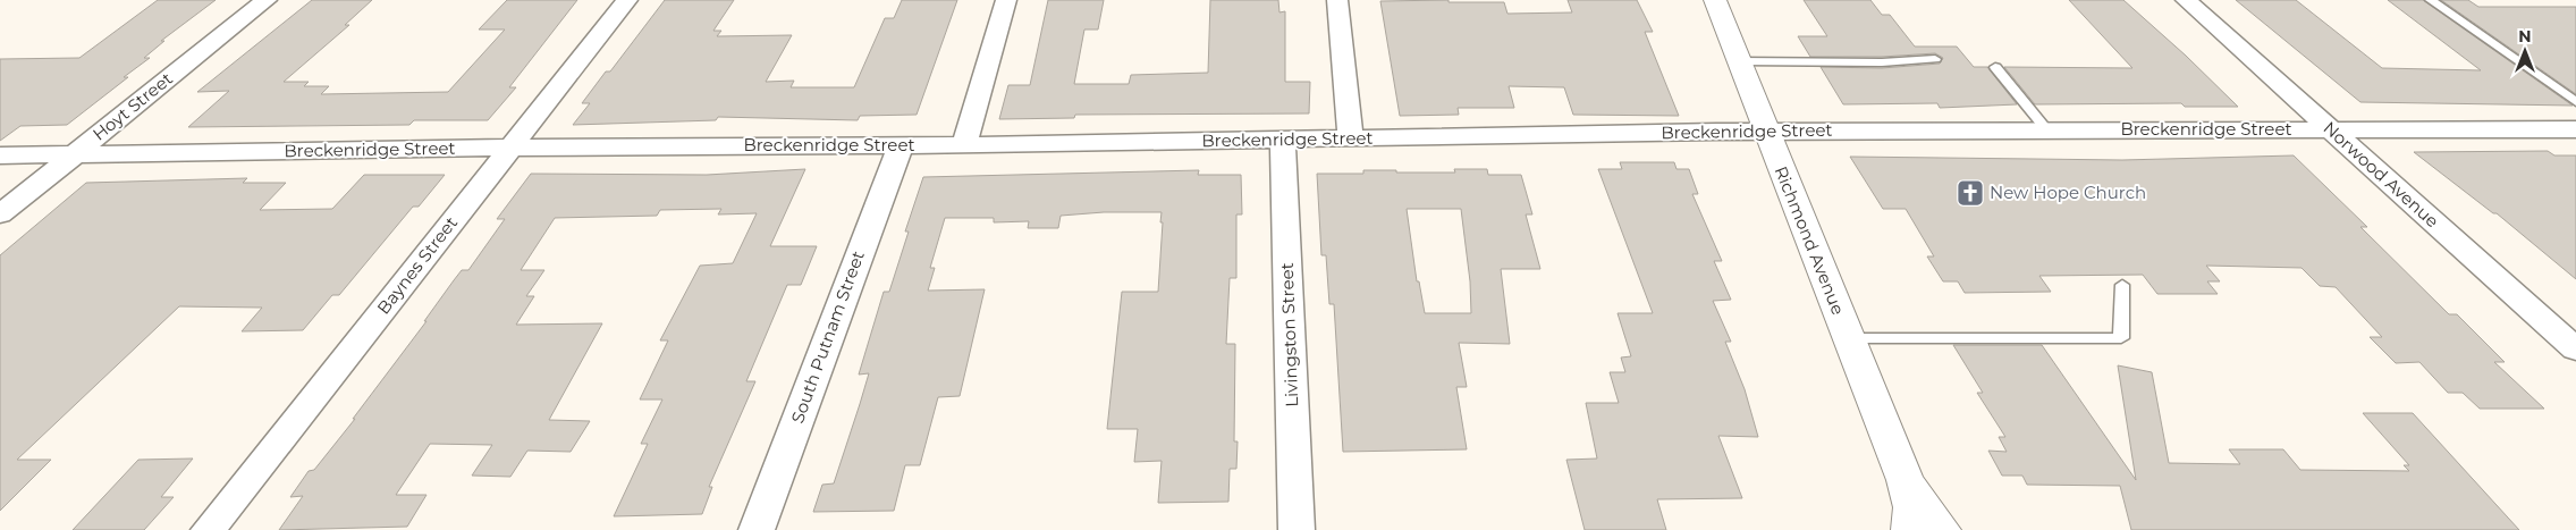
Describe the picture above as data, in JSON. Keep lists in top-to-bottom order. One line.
{"streets":{"street":["Hoyt Street","Breckenridge Street","Norwood Avenue","Richmond Avenue","Baynes Street","Livingston Street","South Putnam Street"]},"crossings":[["Hoyt Street","Breckenridge Street"],["Breckenridge Street","Norwood Avenue"],["Breckenridge Street","Richmond Avenue"],["Breckenridge Street","Baynes Street"],["Breckenridge Street","Livingston Street"],["Breckenridge Street","South Putnam Street"]],"places":{"church":["New Hope Church"]},"north":"top"}
